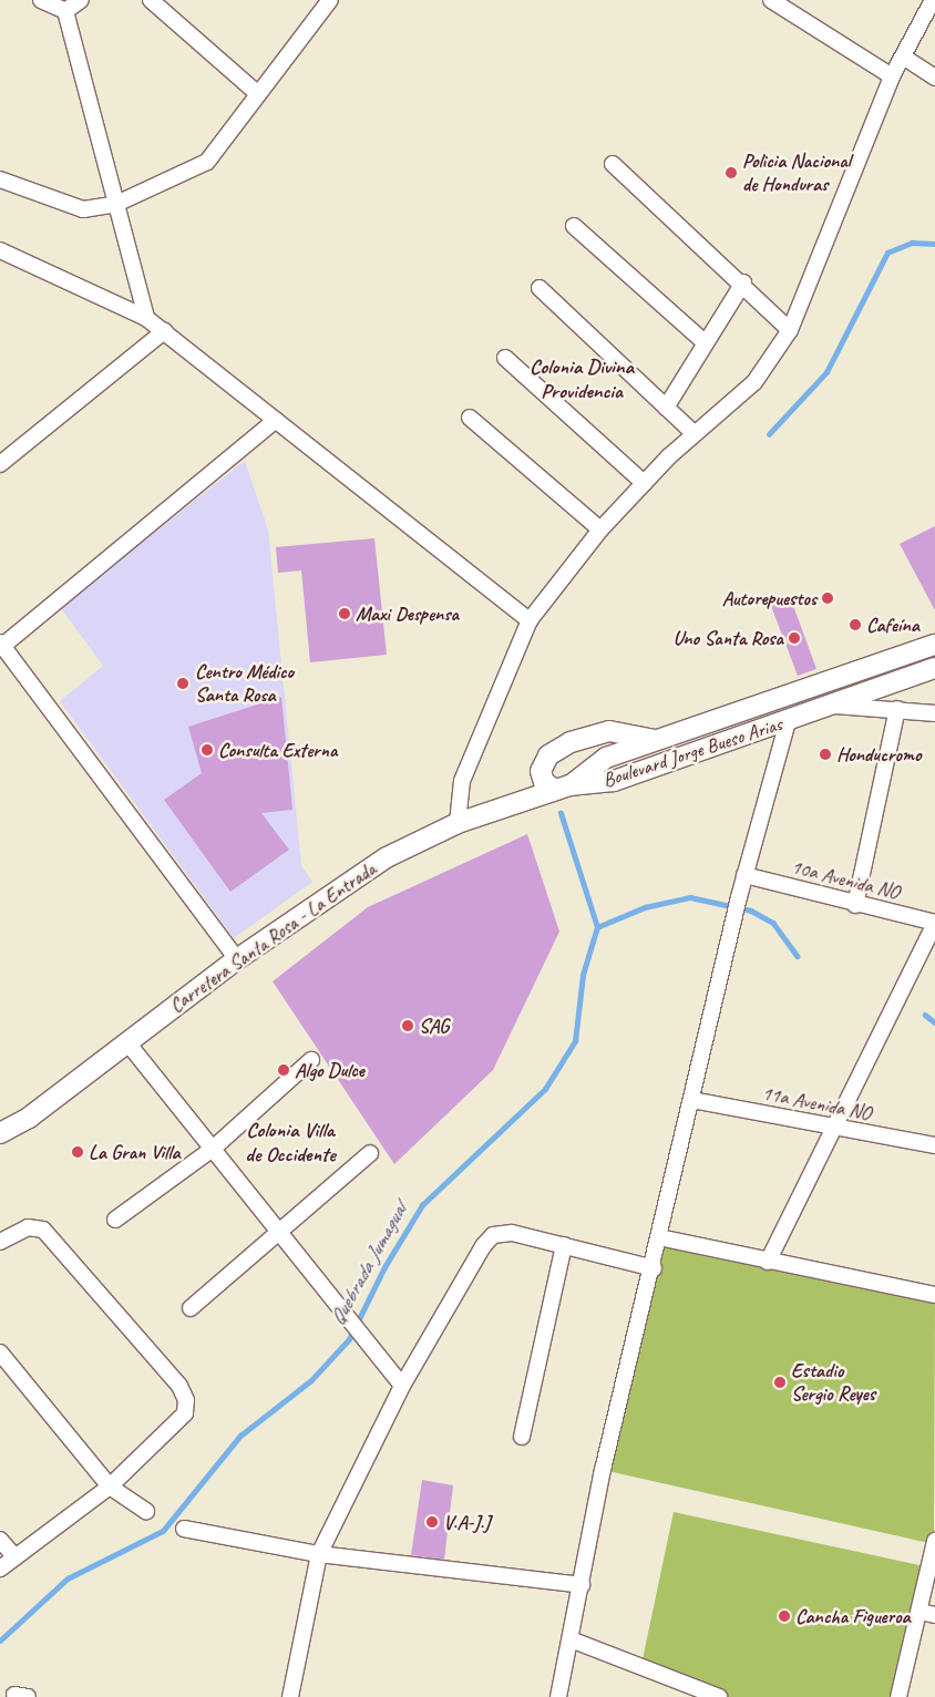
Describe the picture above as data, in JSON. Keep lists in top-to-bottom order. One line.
{"streets":{"main road":["Boulevard Jorge Bueso Arias","Carretera Santa Rosa - La Entrada"],"street":["10a Avenida NO","11a Avenida NO"]},"crossings":[["Boulevard Jorge Bueso Arias","Carretera Santa Rosa - La Entrada"]],"districts":["Colonia Divina Providencia","Colonia Villa de Occidente"],"water":["Quebrada Jumagual"],"places":["Policia Nacional de Honduras","Autorepuestos","Maxi Despensa","Cafeína","Uno Santa Rosa","Centro Médico Santa Rosa","Consulta Externa","Honducromo","SAG","Algo Dulce","La Gran Villa","Estadio Sergio Reyes","V.A-J.J","Cancha Figueroa"]}
